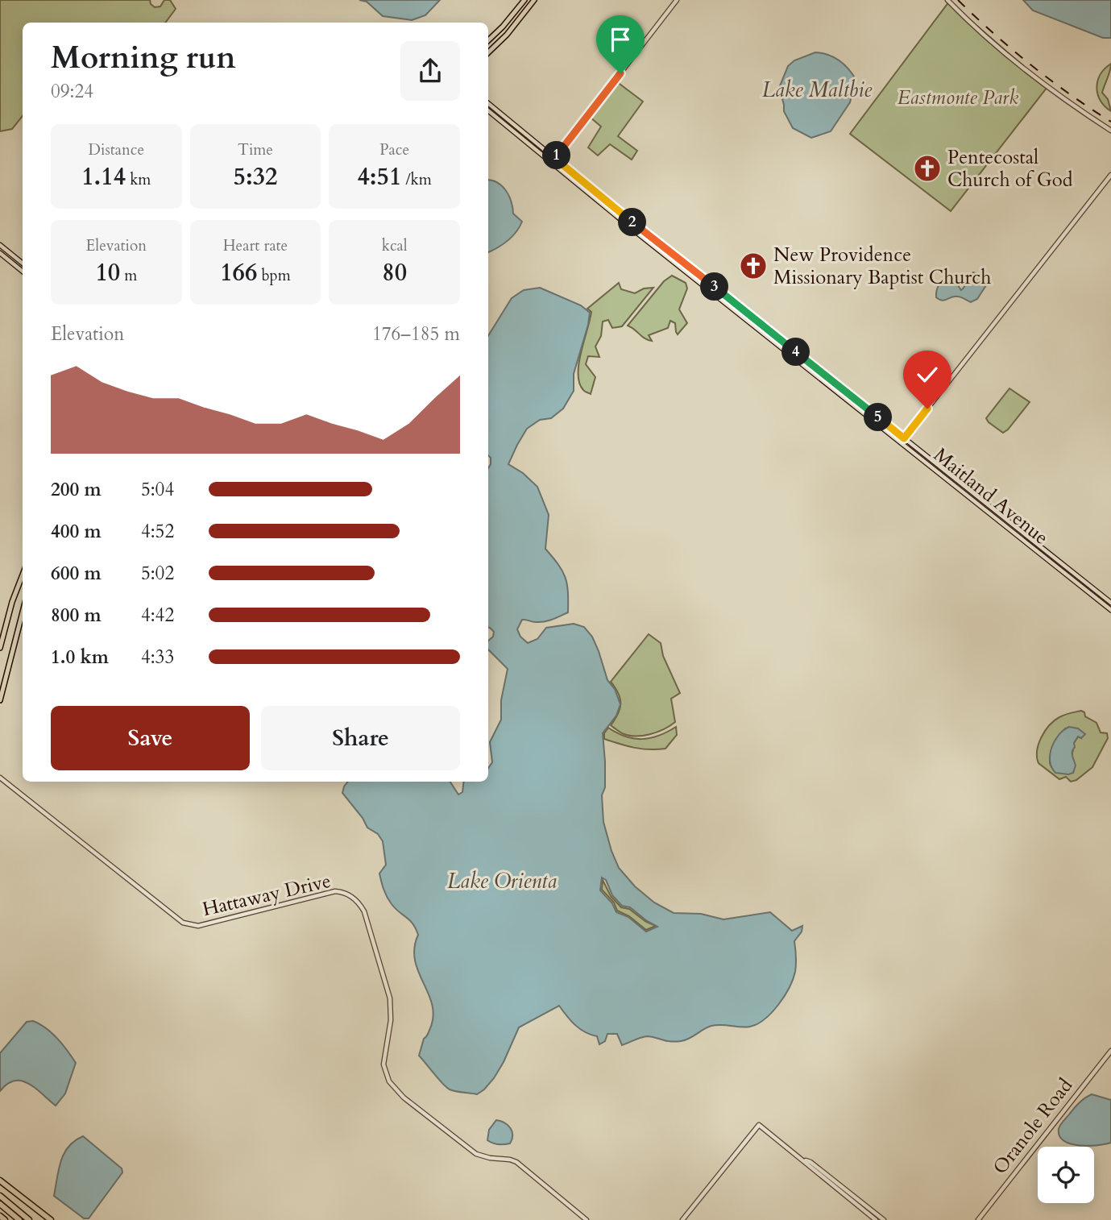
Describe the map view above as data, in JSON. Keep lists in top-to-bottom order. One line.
{"streets":{"street":["Maitland Avenue","Hattaway Drive","Oranole Road"]},"water":["Lake Maltbie","Lake Orienta"],"parks":["Eastmonte Park"],"places":{"church":["Pentecostal Church of God","New Providence Missionary Baptist Church"]},"page":{"heading":["Morning run","09:24"],"stats":[["Distance","1.14 km"],["Time","5:32"],["Pace","4:51 /km"],["Elevation","10 m"],["Heart rate","166 bpm"],["kcal","80"]],"pins":["1","2","3","4","5"],"chart":["Elevation","176–185 m"],"list":[{"name":"200 m","note":"5:04"},{"name":"400 m","note":"4:52"},{"name":"600 m","note":"5:02"},{"name":"800 m","note":"4:42"},{"name":"1.0 km","note":"4:33"}],"buttons":["Save","Share"]}}
